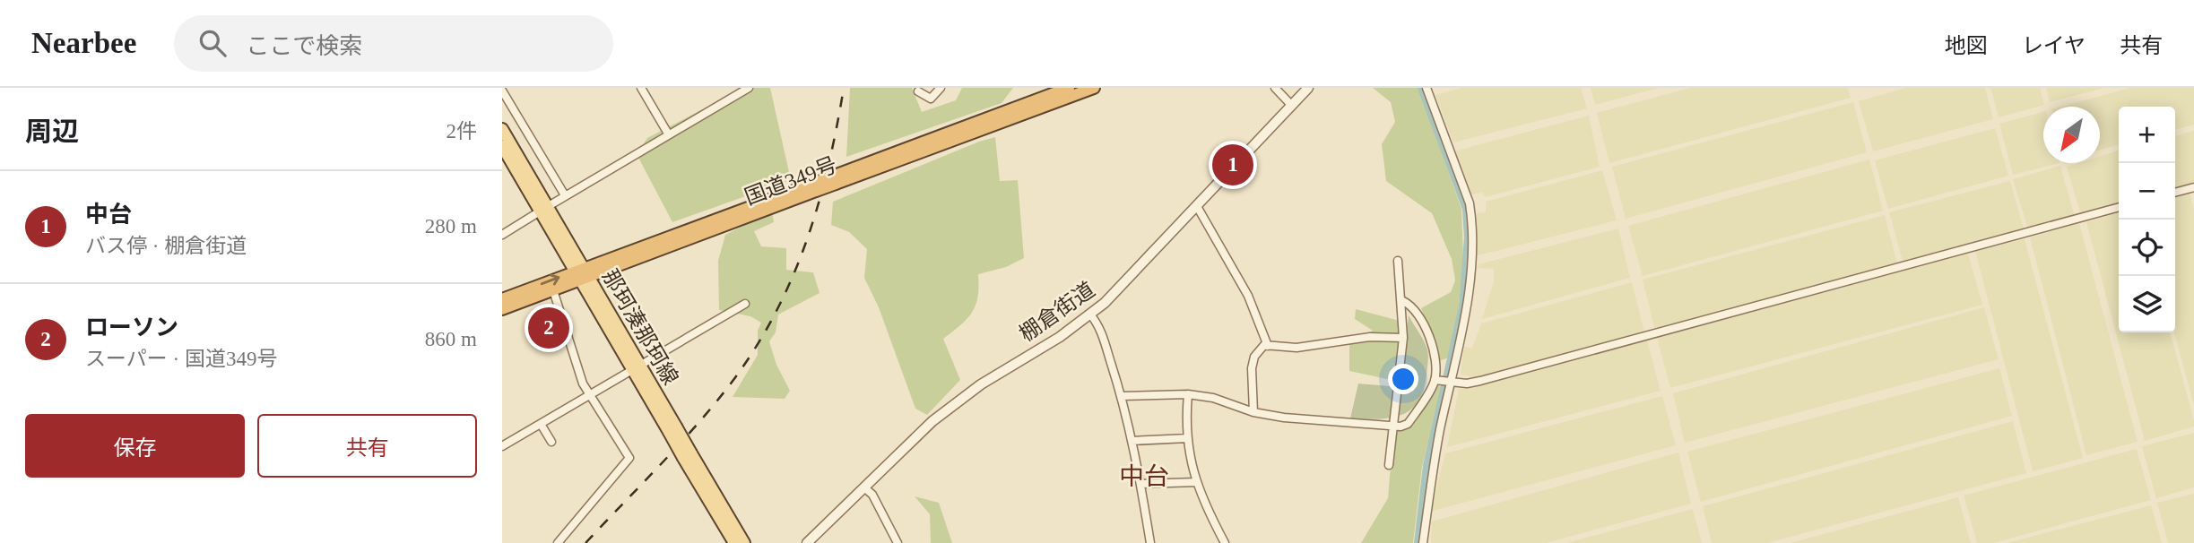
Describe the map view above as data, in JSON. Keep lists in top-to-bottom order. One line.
{"streets":{"highway":["国道349号"],"main road":["那珂湊那珂線"],"street":["棚倉街道"]},"crossings":[["国道349号","那珂湊那珂線"]],"districts":["中台"],"north":"bottom left","page":{"header":"Nearbee","search":"ここで検索","nav":["地図","レイヤ","共有"],"heading":["周辺","2件"],"map_buttons":["+","−"],"pins":["1","2"],"list":[{"mark":"1","name":"中台","note":"バス停 · 棚倉街道","value":"280 m"},{"mark":"2","name":"ローソン","note":"スーパー · 国道349号","value":"860 m"}],"buttons":["保存","共有"]}}
